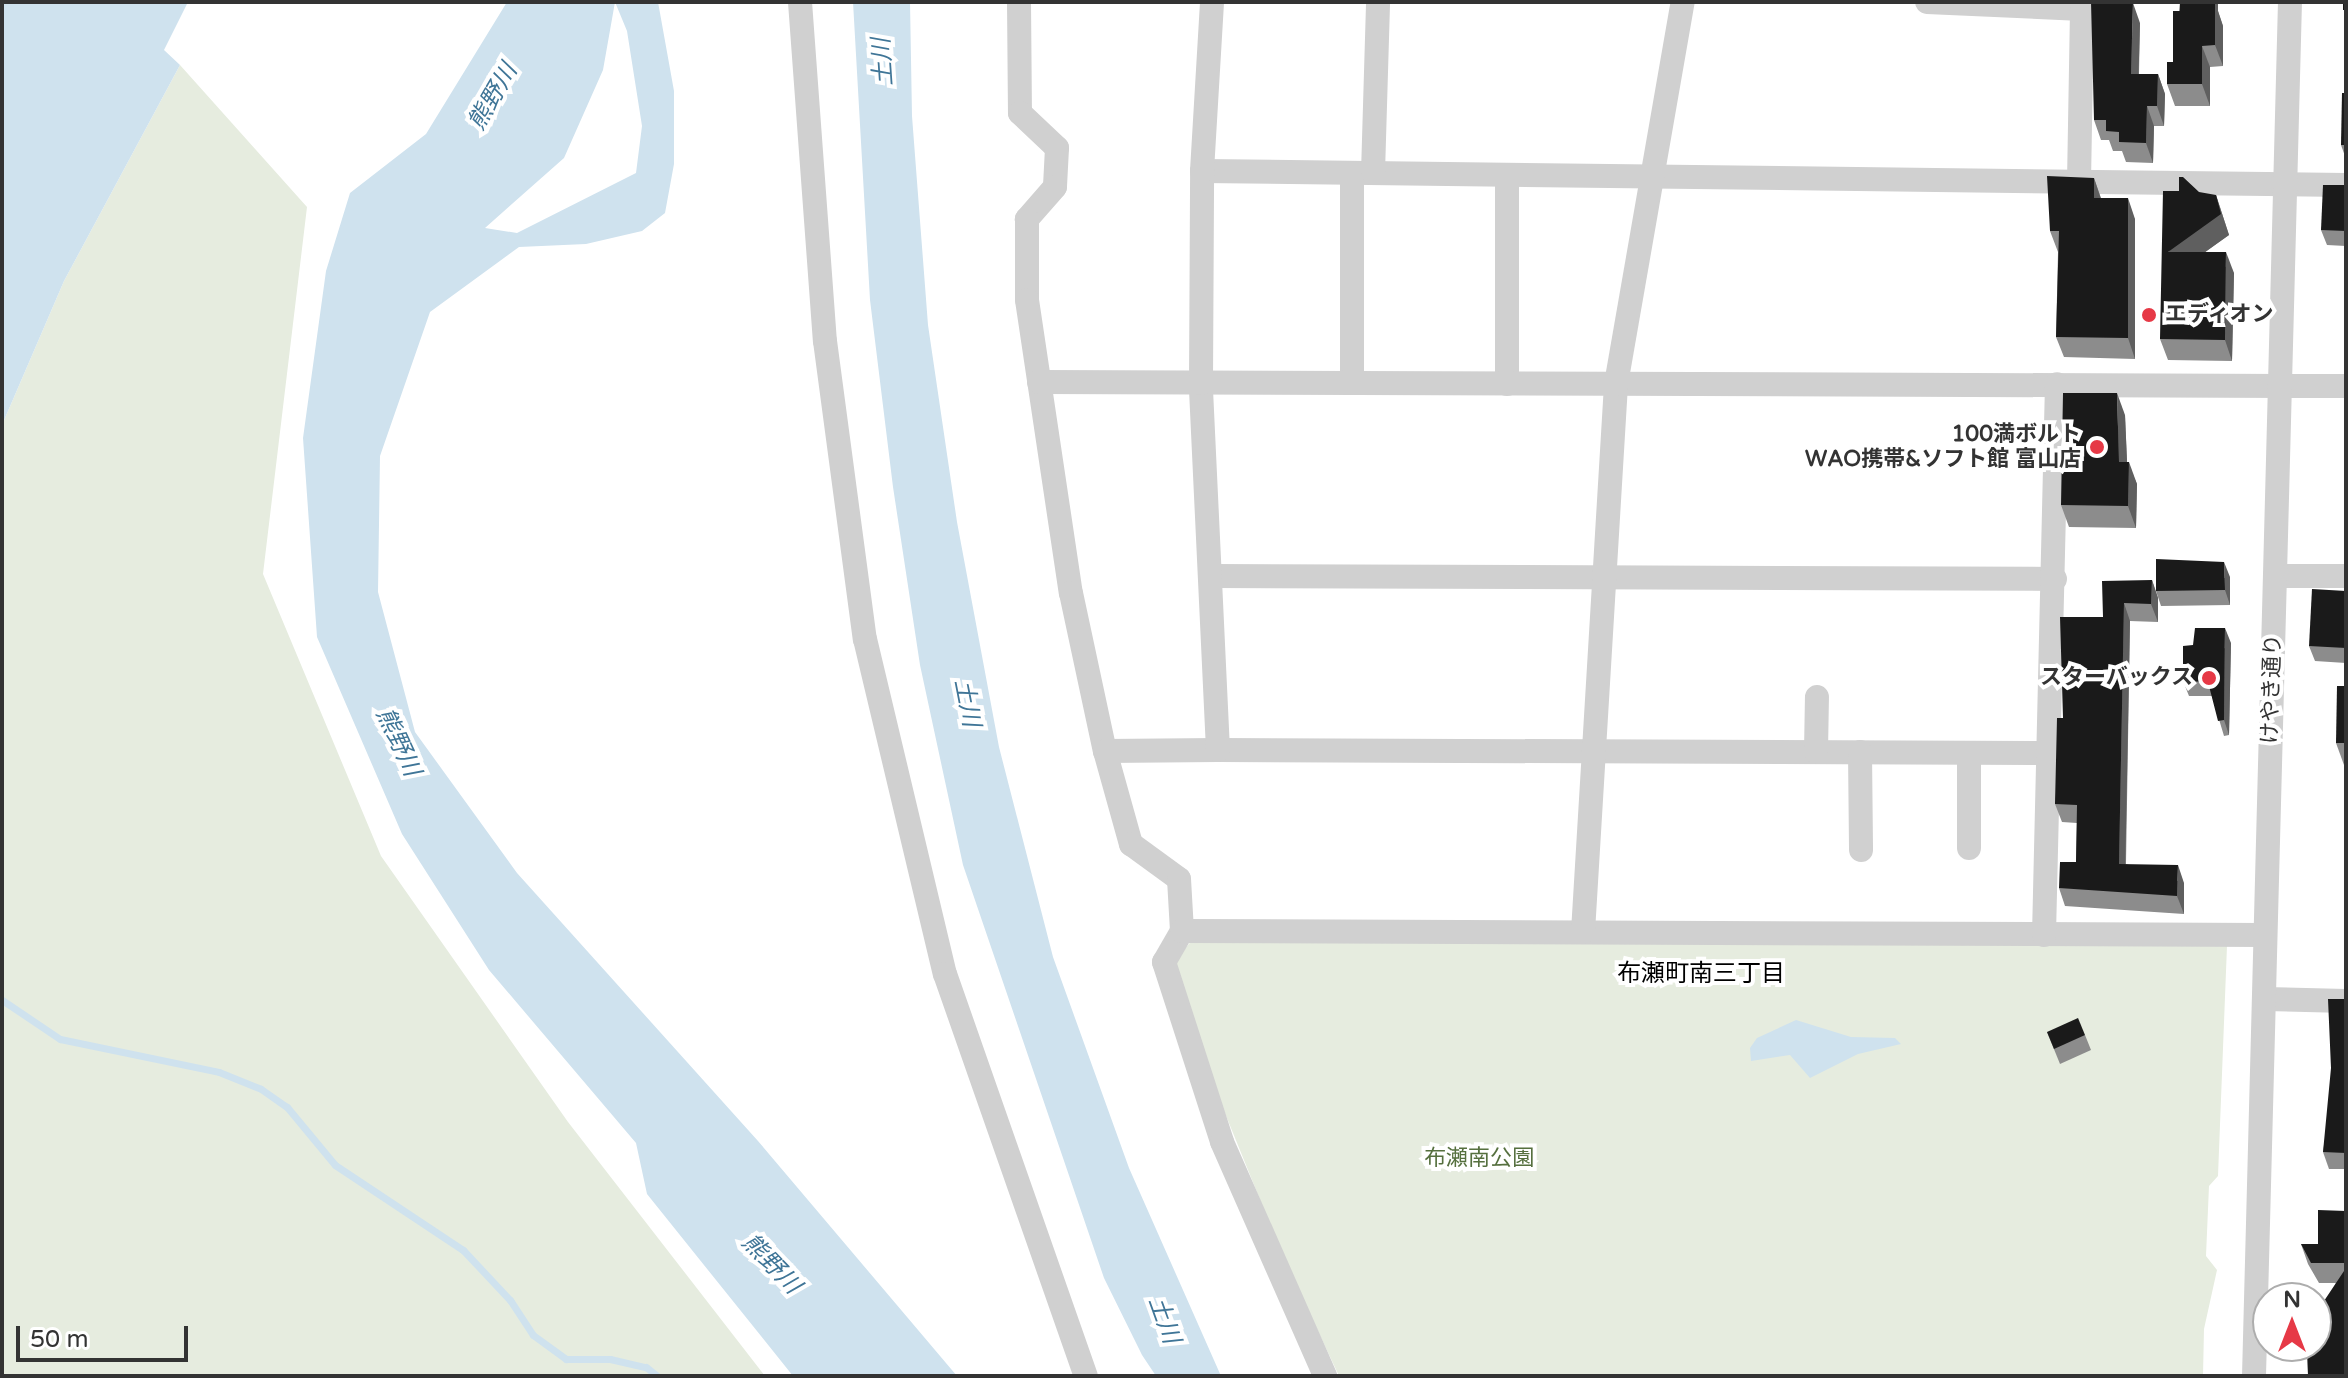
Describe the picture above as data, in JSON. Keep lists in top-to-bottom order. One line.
{"streets":{"street":["けやき通り"]},"districts":["布瀬町南三丁目"],"water":["土川","熊野川"],"parks":["布瀬南公園"],"places":["エディオン","100満ボルト WAO携帯&ソフト館 富山店","スターバックス"],"scale_bar":"50 m","north":"top"}
